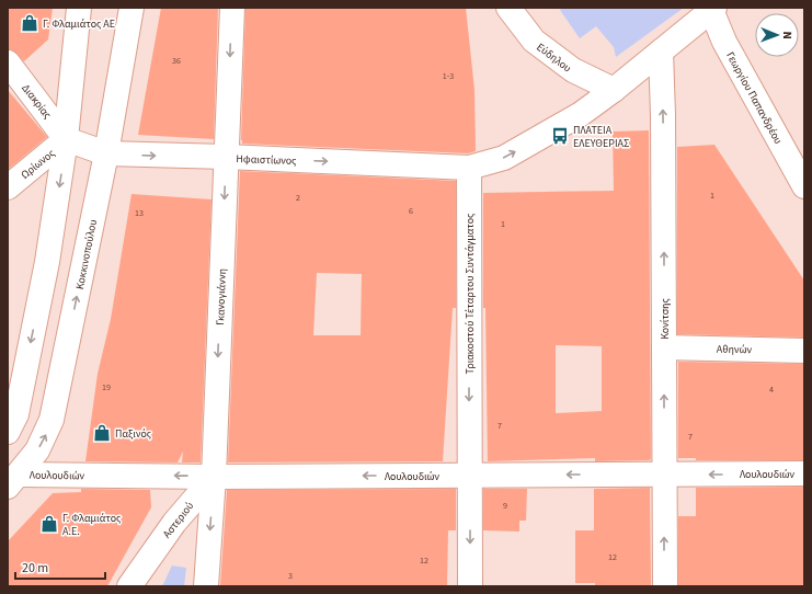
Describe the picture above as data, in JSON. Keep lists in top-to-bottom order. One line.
{"streets":{"street":["Εύδηλου","Γεωργίου Παπανδρέου","Διακρίας","Ηφαιστίωνος","Ωρίωνος","Κοκκινοπούλου","Τριακοστού Τέταρτου Συντάγματος","Γκανογιάννη","Κονίτσης","Αθηνών","Λουλουδιών","Αστεριού"]},"crossings":[["Διακρίας","Ηφαιστίωνος"],["Διακρίας","Ωρίωνος"],["Ηφαιστίωνος","Ωρίωνος"],["Ηφαιστίωνος","Κοκκινοπούλου"],["Ηφαιστίωνος","Τριακοστού Τέταρτου Συντάγματος"],["Ηφαιστίωνος","Γκανογιάννη"],["Κοκκινοπούλου","Λουλουδιών"],["Τριακοστού Τέταρτου Συντάγματος","Λουλουδιών"],["Γκανογιάννη","Λουλουδιών"],["Γκανογιάννη","Αστεριού"],["Κονίτσης","Αθηνών"],["Κονίτσης","Λουλουδιών"],["Λουλουδιών","Αστεριού"]],"one_way":["Ηφαιστίωνος","Τριακοστού Τέταρτου Συντάγματος","Κονίτσης","Λουλουδιών"],"places":{"shop":["Γ. Φλαμιάτος ΑΕ","Παξινός","Γ. Φλαμιάτος A.E."],"bus stop":["ΠΛΑΤΕΙΑ ΕΛΕΥΘΕΡΙΑΣ"]},"house_numbers":["36","1-3","1","2","6","13","1","19","4","7","7","9","12","12","3"],"scale_bar":"20 m","north":"right"}
